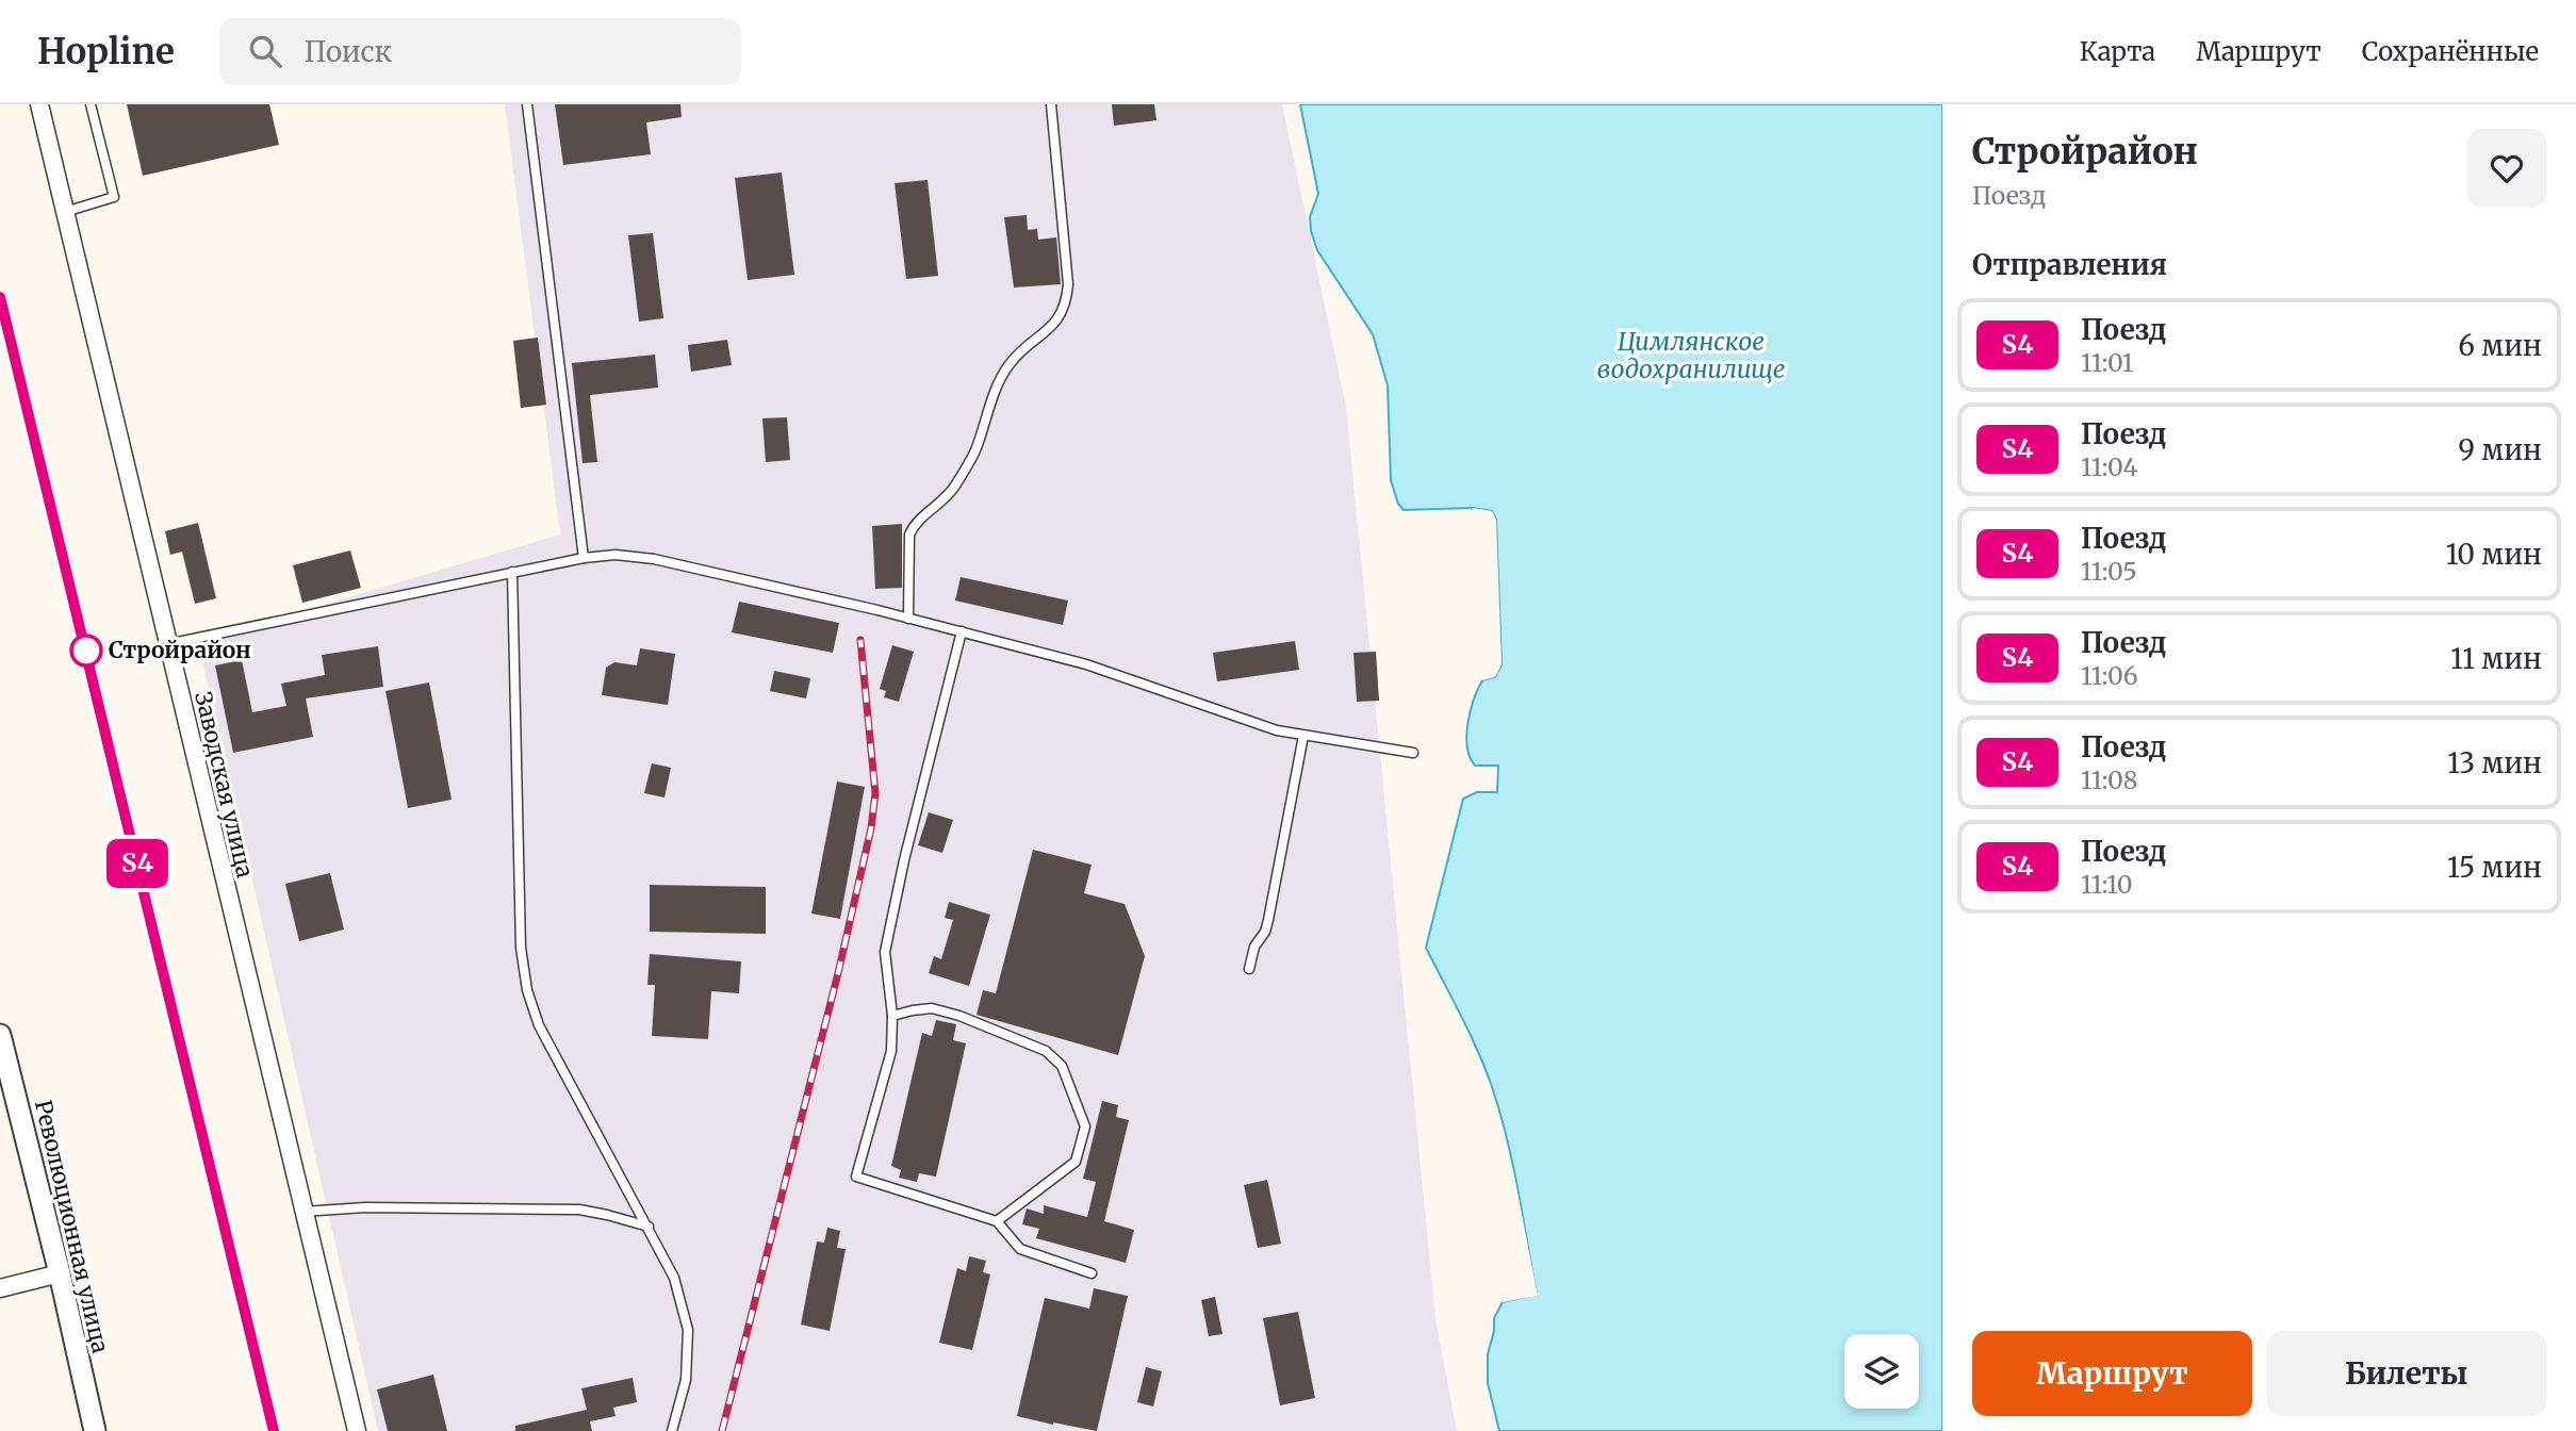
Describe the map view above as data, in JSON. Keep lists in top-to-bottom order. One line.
{"streets":{"street":["Заводская улица","Революционная улица"]},"water":["Цимлянское водохранилище"],"places":["Стройрайон"],"page":{"header":"Hopline","search":"Поиск","nav":["Карта","Маршрут","Сохранённые"],"on_map":"S4","heading":[["Стройрайон","Поезд"],"Отправления"],"list":[{"mark":"S4","name":"Поезд","note":"11:01","value":"6 мин"},{"mark":"S4","name":"Поезд","note":"11:04","value":"9 мин"},{"mark":"S4","name":"Поезд","note":"11:05","value":"10 мин"},{"mark":"S4","name":"Поезд","note":"11:06","value":"11 мин"},{"mark":"S4","name":"Поезд","note":"11:08","value":"13 мин"},{"mark":"S4","name":"Поезд","note":"11:10","value":"15 мин"}],"buttons":["Маршрут","Билеты"]}}
